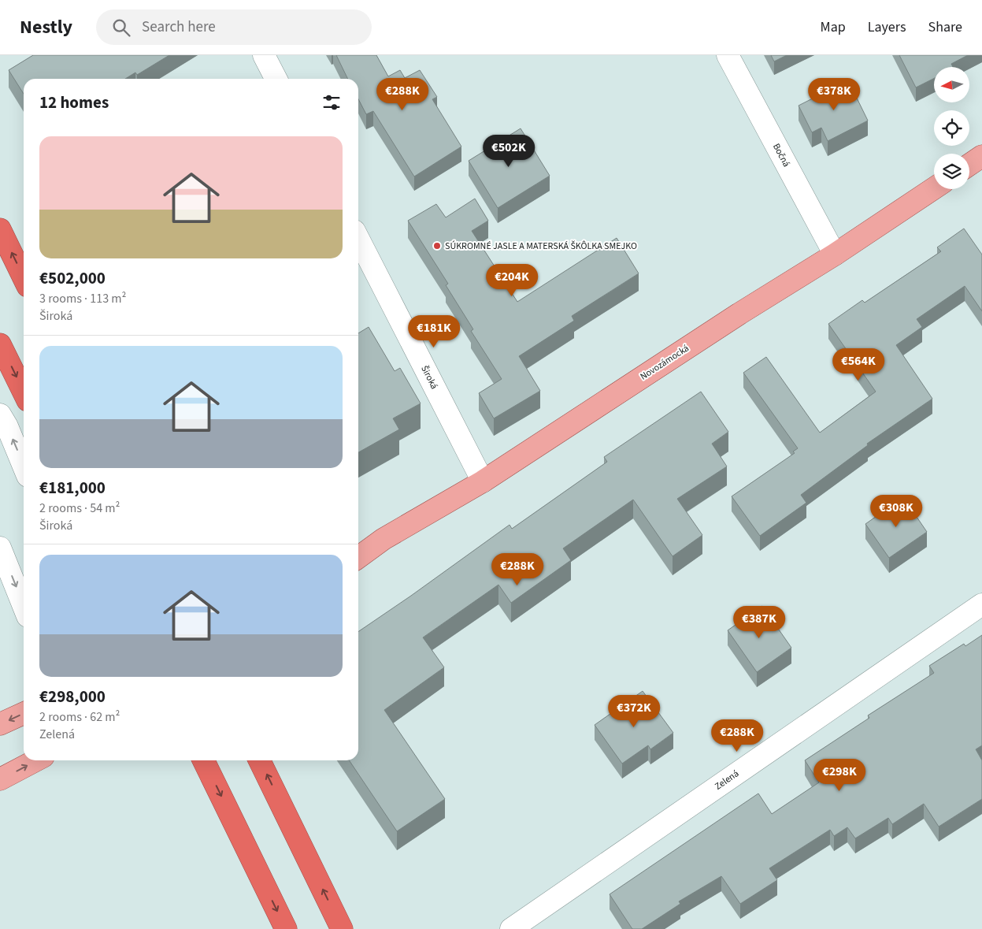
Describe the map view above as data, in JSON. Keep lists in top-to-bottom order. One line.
{"streets":{"main road":["Novozámocká"],"street":["Bočná","Široká","Zelená"]},"crossings":[["Bočná","Novozámocká"],["Novozámocká","Široká"]],"places":["SÚKROMNÉ JASLE A MATERSKÁ ŠKÔLKA SMEJKO"],"north":"left","page":{"header":"Nestly","search":"Search here","nav":["Map","Layers","Share"],"price":["€288K","€378K","€502K","€204K","€181K","€564K","€308K","€288K","€387K","€372K","€288K","€298K"],"heading":"12 homes","list":[{"name":"€502,000","note":"3 rooms · 113 m² · Široká"},{"name":"€181,000","note":"2 rooms · 54 m² · Široká"},{"name":"€298,000","note":"2 rooms · 62 m² · Zelená"}]}}
